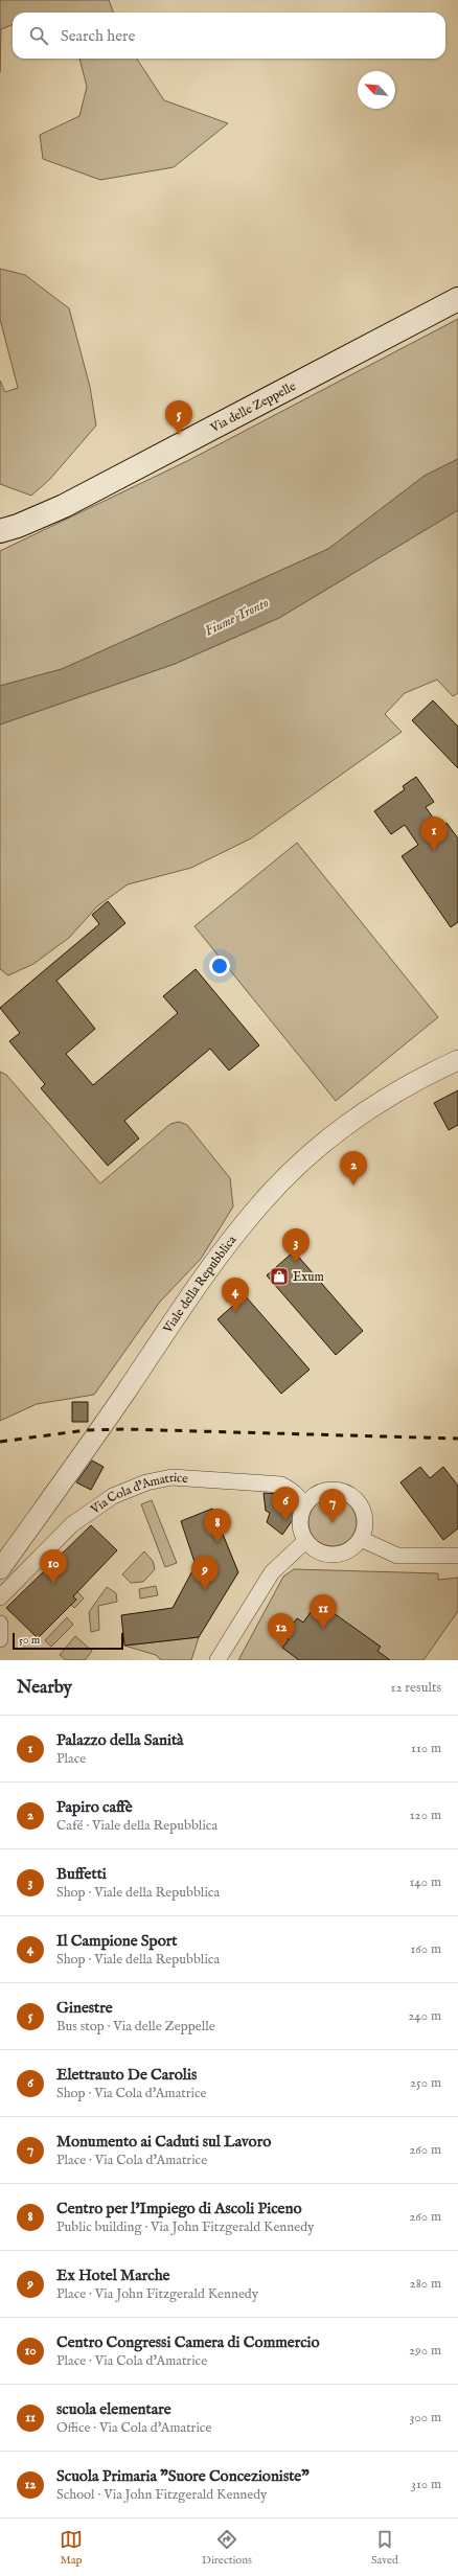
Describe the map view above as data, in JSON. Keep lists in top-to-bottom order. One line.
{"streets":{"main road":["Via delle Zeppelle"],"street":["Viale della Repubblica","Via Cola d'Amatrice"]},"water":["Fiume Tronto"],"places":{"shop":["Exum"]},"scale_bar":"50 m","north":"top left","page":{"search":"Search here","pins":["5","1","2","3","4","6","7","8","10","9","11","12"],"scale":"50 m","heading":["Nearby","12 results"],"list":[{"mark":"1","name":"Palazzo della Sanità","note":"Place","value":"110 m"},{"mark":"2","name":"Papiro caffè","note":"Café · Viale della Repubblica","value":"120 m"},{"mark":"3","name":"Buffetti","note":"Shop · Viale della Repubblica","value":"140 m"},{"mark":"4","name":"Il Campione Sport","note":"Shop · Viale della Repubblica","value":"160 m"},{"mark":"5","name":"Ginestre","note":"Bus stop · Via delle Zeppelle","value":"240 m"},{"mark":"6","name":"Elettrauto De Carolis","note":"Shop · Via Cola d'Amatrice","value":"250 m"},{"mark":"7","name":"Monumento ai Caduti sul Lavoro","note":"Place · Via Cola d'Amatrice","value":"260 m"},{"mark":"8","name":"Centro per l'Impiego di Ascoli Piceno","note":"Public building · Via John Fitzgerald Kennedy","value":"260 m"},{"mark":"9","name":"Ex Hotel Marche","note":"Place · Via John Fitzgerald Kennedy","value":"280 m"},{"mark":"10","name":"Centro Congressi Camera di Commercio","note":"Place · Via Cola d'Amatrice","value":"290 m"},{"mark":"11","name":"scuola elementare","note":"Office · Via Cola d'Amatrice","value":"300 m"},{"mark":"12","name":"Scuola Primaria \"Suore Concezioniste\"","note":"School · Via John Fitzgerald Kennedy","value":"310 m"}],"nav":["Map","Directions","Saved"]}}
